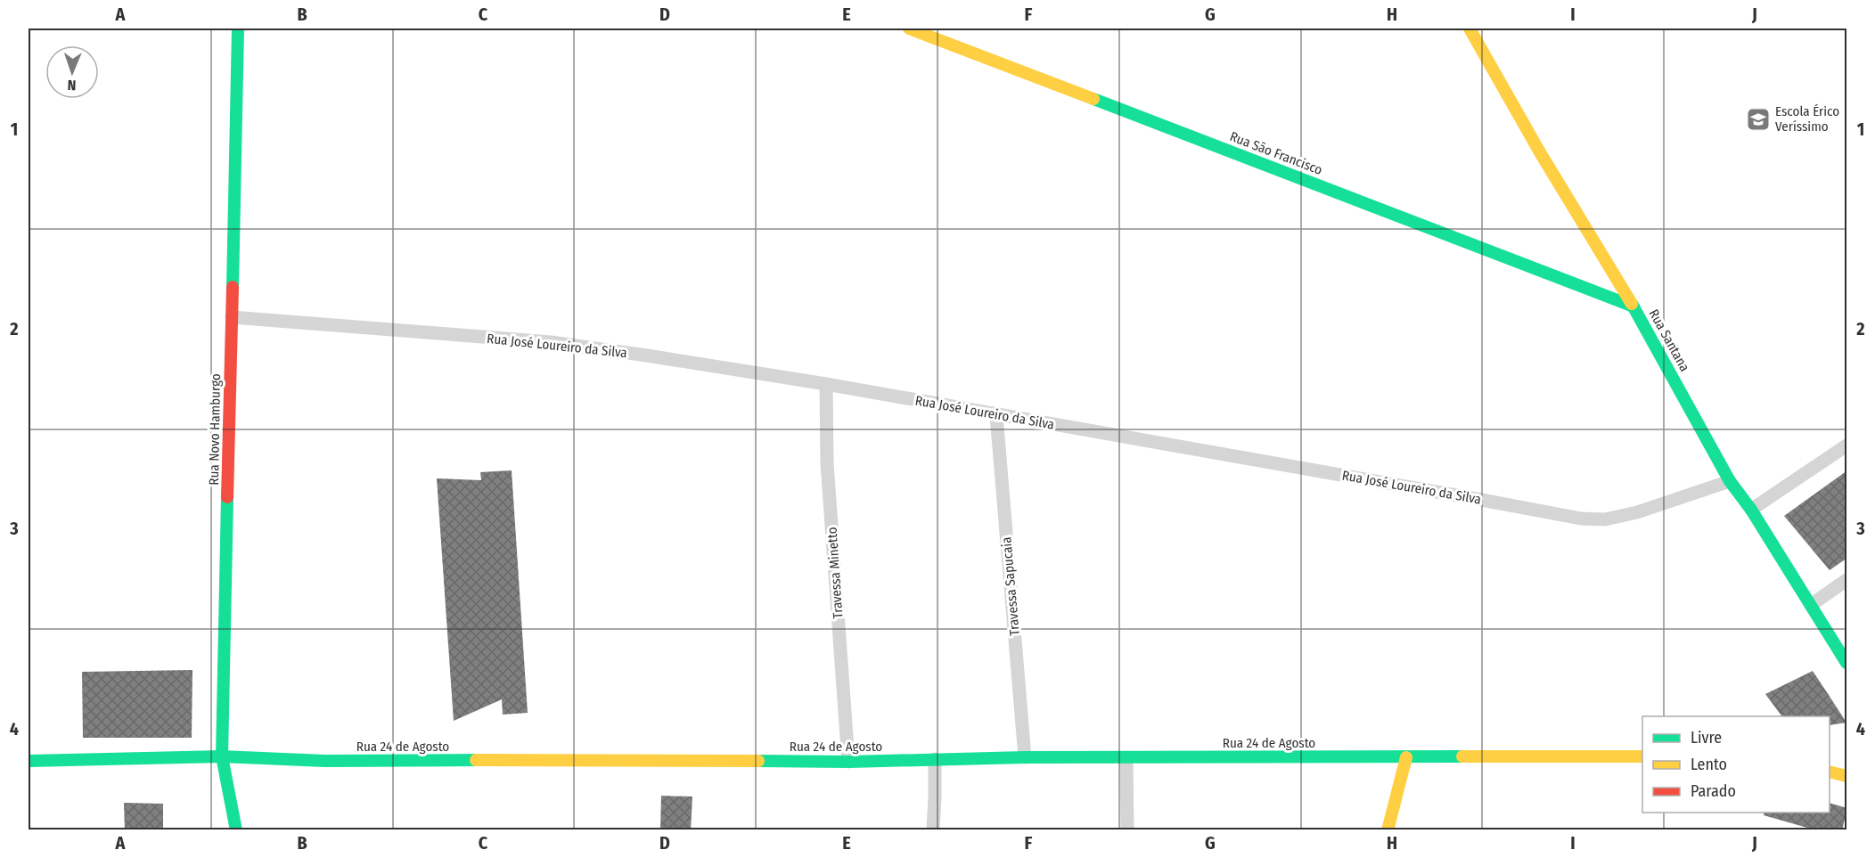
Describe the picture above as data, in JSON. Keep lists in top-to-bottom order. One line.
{"streets":{"main road":["Rua São Francisco","Rua Santana","Rua Novo Hamburgo","Rua 24 de Agosto"],"street":["Rua José Loureiro da Silva","Travessa Minetto","Travessa Sapucaia"]},"crossings":[["Rua São Francisco","Rua Santana"],["Rua Santana","Rua José Loureiro da Silva"],["Rua José Loureiro da Silva","Rua Novo Hamburgo"],["Rua José Loureiro da Silva","Travessa Minetto"],["Rua José Loureiro da Silva","Travessa Sapucaia"],["Rua Novo Hamburgo","Rua 24 de Agosto"],["Travessa Minetto","Rua 24 de Agosto"],["Travessa Sapucaia","Rua 24 de Agosto"]],"places":{"school or university":["Escola Érico Veríssimo"]},"legend":["Livre","Lento","Parado"],"north":"bottom","grid":{"columns":["A","B","C","D","E","F","G","H","I","J"],"rows":["1","2","3","4"]}}
